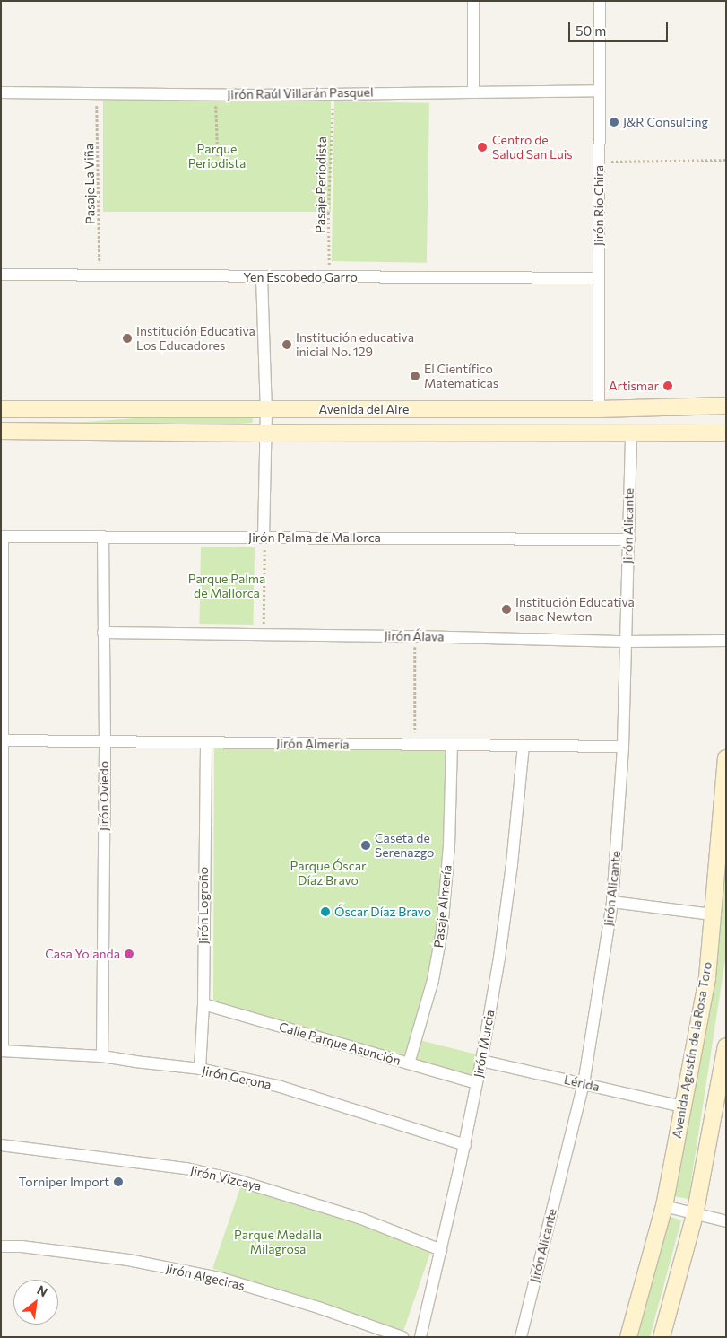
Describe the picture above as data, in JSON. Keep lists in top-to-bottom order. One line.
{"streets":{"main road":["Avenida del Aire","Avenida Agustín de la Rosa Toro"],"street":["Jirón Raúl Villarán Pasquel","Jirón Río Chira","Yen Escobedo Garro","Jirón Alicante","Jirón Palma de Mallorca","Jirón Álava","Jirón Almería","Jirón Oviedo","Jirón Logroño","Pasaje Almería","Calle Parque Asunción","Jirón Murcia","Jirón Gerona","Lérida","Jirón Vizcaya","Jirón Algeciras"],"path":["Pasaje La Viña","Pasaje Periodista"]},"crossings":[["Jirón Raúl Villarán Pasquel","Pasaje La Viña"],["Jirón Raúl Villarán Pasquel","Pasaje Periodista"],["Jirón Raúl Villarán Pasquel","Jirón Río Chira"],["Pasaje La Viña","Yen Escobedo Garro"],["Pasaje Periodista","Yen Escobedo Garro"],["Jirón Río Chira","Yen Escobedo Garro"],["Jirón Río Chira","Avenida del Aire"],["Avenida del Aire","Jirón Alicante"],["Jirón Alicante","Jirón Palma de Mallorca"],["Jirón Alicante","Jirón Álava"],["Jirón Alicante","Jirón Almería"],["Jirón Alicante","Lérida"],["Jirón Palma de Mallorca","Jirón Oviedo"],["Jirón Álava","Jirón Oviedo"],["Jirón Almería","Jirón Oviedo"],["Jirón Almería","Jirón Logroño"],["Jirón Almería","Pasaje Almería"],["Jirón Almería","Jirón Murcia"],["Jirón Oviedo","Jirón Gerona"],["Jirón Logroño","Calle Parque Asunción"],["Jirón Logroño","Jirón Gerona"],["Pasaje Almería","Calle Parque Asunción"],["Calle Parque Asunción","Jirón Murcia"],["Jirón Murcia","Jirón Gerona"],["Jirón Murcia","Lérida"],["Jirón Murcia","Jirón Vizcaya"],["Avenida Agustín de la Rosa Toro","Lérida"]],"parks":["Parque Periodista","Parque Palma de Mallorca","Parque Óscar Díaz Bravo","Parque Medalla Milagrosa"],"places":["J&R Consulting","Centro de Salud San Luis","Institución Educativa Los Educadores","Institución educativa inicial No. 129","El Científico Matematicas","Artismar","Institución Educativa Isaac Newton","Caseta de Serenazgo","Óscar Díaz Bravo","Casa Yolanda","Torniper Import"],"scale_bar":"50 m","north":"top right"}
